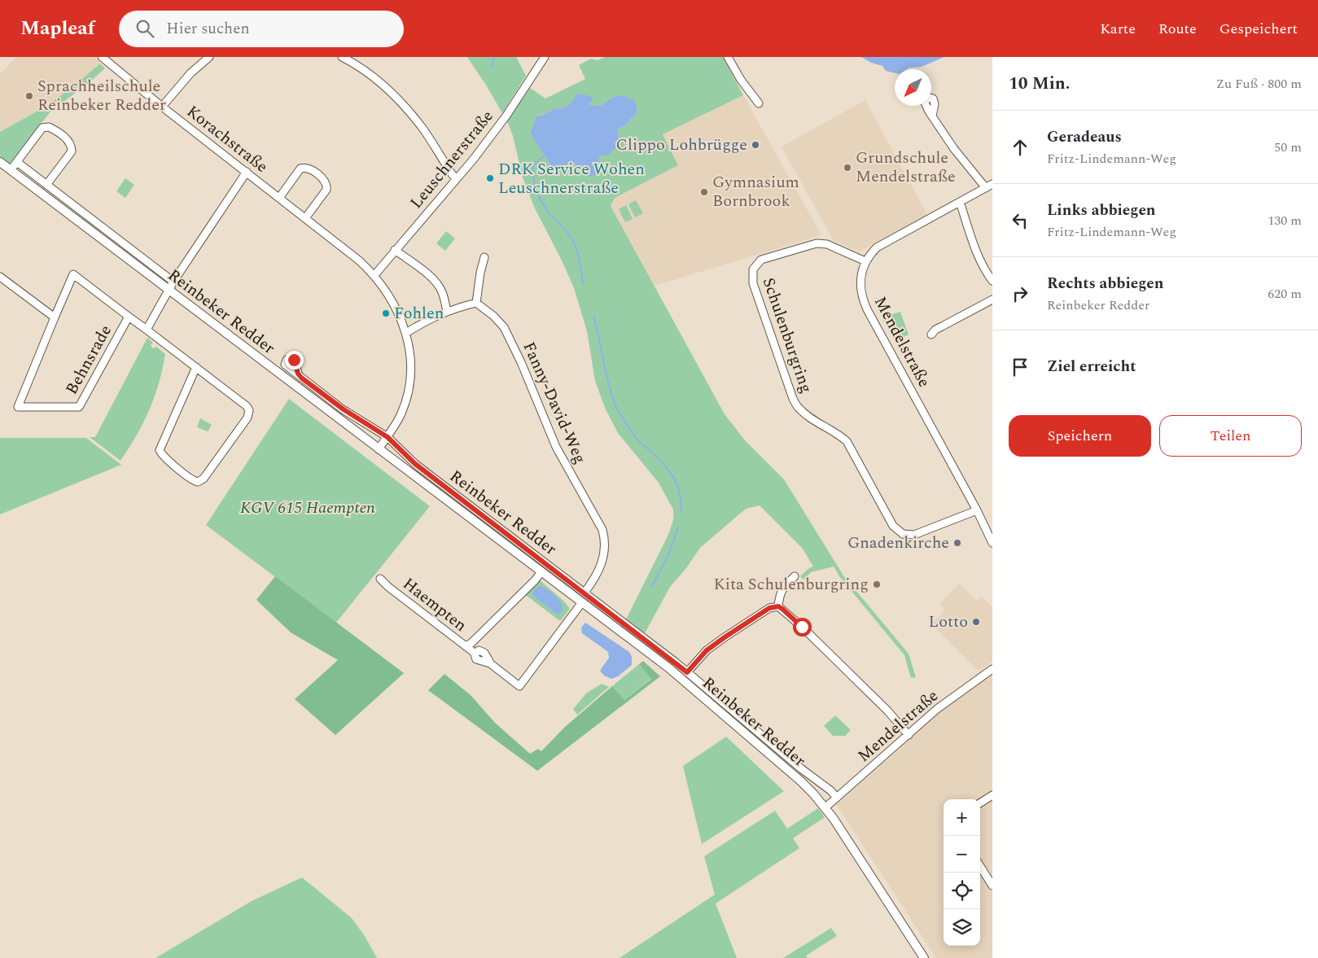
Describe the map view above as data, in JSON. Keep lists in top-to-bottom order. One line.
{"streets":{"main road":["Reinbeker Redder"],"street":["Korachstraße","Leuschnerstraße","Schulenburgring","Mendelstraße","Behnsrade","Fanny-David-Weg","Haempten"]},"crossings":[["Korachstraße","Leuschnerstraße"],["Korachstraße","Reinbeker Redder"],["Reinbeker Redder","Mendelstraße"],["Reinbeker Redder","Fanny-David-Weg"],["Reinbeker Redder","Haempten"],["Schulenburgring","Mendelstraße"]],"parks":["KGV 615 Haempten"],"places":["Sprachheilschule Reinbeker Redder","Clippo Lohbrügge","Grundschule Mendelstraße","DRK Service Wohen Leuschnerstraße","Gymnasium Bornbrook","Fohlen","Gnadenkirche","Kita Schulenburgring","Lotto"],"north":"bottom left","page":{"header":"Mapleaf","search":"Hier suchen","nav":["Karte","Route","Gespeichert"],"heading":["10 Min.","Zu Fuß · 800 m"],"list":[["Geradeaus","Fritz-Lindemann-Weg","50 m"],["Links abbiegen","Fritz-Lindemann-Weg","130 m"],["Rechts abbiegen","Reinbeker Redder","620 m"],"Ziel erreicht"],"buttons":["Speichern","Teilen"],"map_buttons":["+","−"]}}
